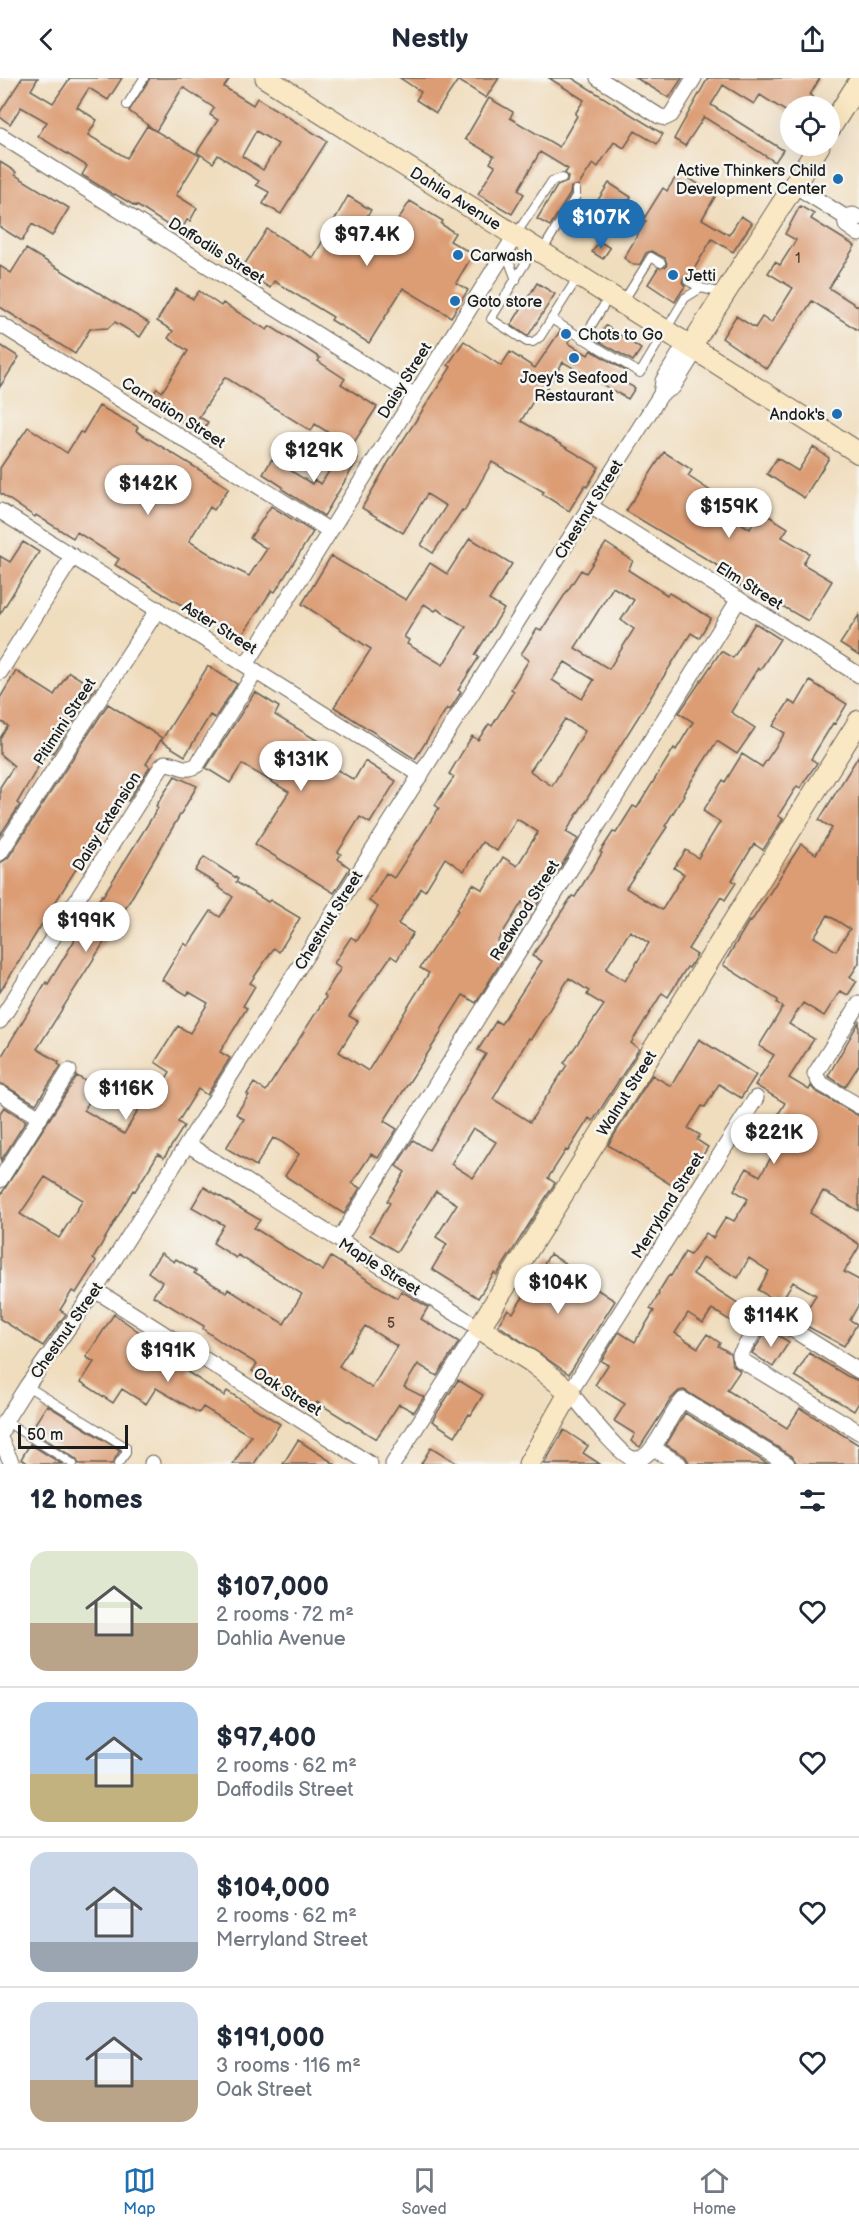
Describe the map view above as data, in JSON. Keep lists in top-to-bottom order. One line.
{"streets":{"street":["Dahlia Avenue","Daffodils Street","Daisy Street","Carnation Street","Chestnut Street","Elm Street","Aster Street","Pitimini Street","Daisy Extension","Redwood Street","Walnut Street","Merryland Street","Maple Street","Oak Street"]},"crossings":[["Dahlia Avenue","Daisy Street"],["Dahlia Avenue","Chestnut Street"],["Daffodils Street","Daisy Street"],["Daisy Street","Carnation Street"],["Daisy Street","Aster Street"],["Daisy Street","Daisy Extension"],["Chestnut Street","Elm Street"],["Chestnut Street","Aster Street"],["Chestnut Street","Maple Street"],["Chestnut Street","Oak Street"],["Elm Street","Redwood Street"],["Aster Street","Pitimini Street"],["Aster Street","Daisy Extension"],["Redwood Street","Maple Street"],["Walnut Street","Maple Street"],["Merryland Street","Maple Street"]],"places":["Active Thinkers Child Development Center","Carwash","Jetti","Goto store","Chots to Go","Joey's Seafood Restaurant","Andok's"],"house_numbers":["1","5"],"scale_bar":"50 m","page":{"header":"Nestly","price":["$107K","$97.4K","$129K","$142K","$159K","$131K","$199K","$116K","$221K","$104K","$114K","$191K"],"scale":"50 m","heading":"12 homes","list":[{"name":"$107,000","note":"2 rooms · 72 m² · Dahlia Avenue"},{"name":"$97,400","note":"2 rooms · 62 m² · Daffodils Street"},{"name":"$104,000","note":"2 rooms · 62 m² · Merryland Street"},{"name":"$191,000","note":"3 rooms · 116 m² · Oak Street"}],"tabs":["Map","Saved","Home"]}}
